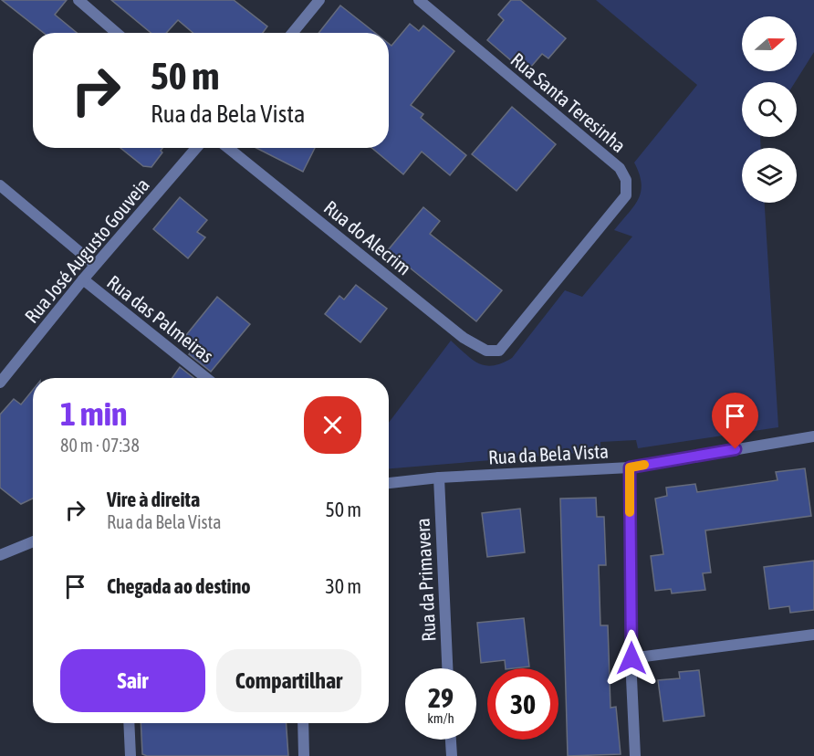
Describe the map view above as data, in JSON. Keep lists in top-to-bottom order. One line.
{"streets":{"street":["Rua Santa Teresinha","Rua do Alecrim","Rua José Augusto Gouveia","Rua das Palmeiras","Rua da Bela Vista","Rua da Primavera"]},"crossings":[["Rua Santa Teresinha","Rua do Alecrim"],["Rua José Augusto Gouveia","Rua das Palmeiras"],["Rua da Bela Vista","Rua da Primavera"]],"north":"right","page":{"turn":["50 m","Rua da Bela Vista"],"heading":["1 min","80 m · 07:38"],"list":[{"name":"Vire à direita","note":"Rua da Bela Vista","value":"50 m"},{"name":"Chegada ao destino","value":"30 m"}],"buttons":["Sair","Compartilhar"],"speed":"29 km/h","limit":"30"}}
